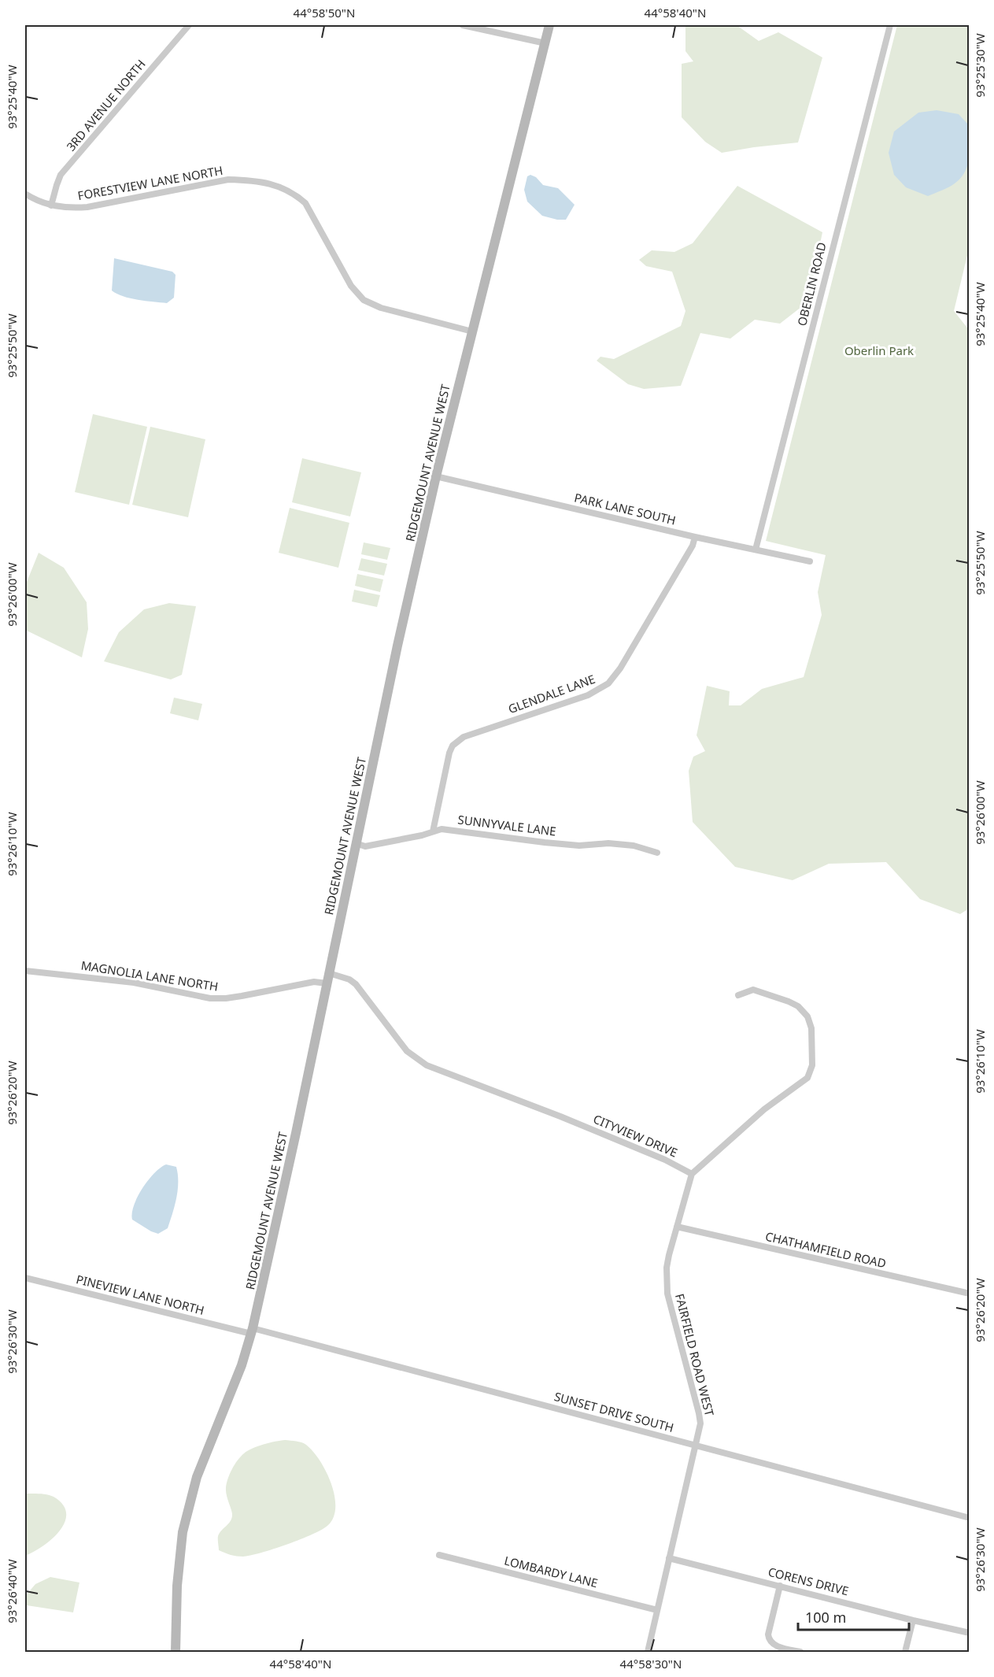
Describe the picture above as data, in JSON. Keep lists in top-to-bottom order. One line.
{"streets":{"street":["3RD AVENUE NORTH","FORESTVIEW LANE NORTH","OBERLIN ROAD","RIDGEMOUNT AVENUE WEST","PARK LANE SOUTH","GLENDALE LANE","SUNNYVALE LANE","MAGNOLIA LANE NORTH","CITYVIEW DRIVE","CHATHAMFIELD ROAD","PINEVIEW LANE NORTH","FAIRFIELD ROAD WEST","SUNSET DRIVE SOUTH","LOMBARDY LANE","CORENS DRIVE"]},"crossings":[["3RD AVENUE NORTH","FORESTVIEW LANE NORTH"],["FORESTVIEW LANE NORTH","RIDGEMOUNT AVENUE WEST"],["OBERLIN ROAD","PARK LANE SOUTH"],["RIDGEMOUNT AVENUE WEST","PARK LANE SOUTH"],["RIDGEMOUNT AVENUE WEST","SUNNYVALE LANE"],["RIDGEMOUNT AVENUE WEST","MAGNOLIA LANE NORTH"],["RIDGEMOUNT AVENUE WEST","CITYVIEW DRIVE"],["RIDGEMOUNT AVENUE WEST","PINEVIEW LANE NORTH"],["RIDGEMOUNT AVENUE WEST","SUNSET DRIVE SOUTH"],["PARK LANE SOUTH","GLENDALE LANE"],["GLENDALE LANE","SUNNYVALE LANE"],["CITYVIEW DRIVE","FAIRFIELD ROAD WEST"],["CHATHAMFIELD ROAD","FAIRFIELD ROAD WEST"],["PINEVIEW LANE NORTH","SUNSET DRIVE SOUTH"],["FAIRFIELD ROAD WEST","SUNSET DRIVE SOUTH"],["FAIRFIELD ROAD WEST","LOMBARDY LANE"],["FAIRFIELD ROAD WEST","CORENS DRIVE"]],"parks":["Oberlin Park"],"scale_bar":"100 m","coordinates":["44°58'50\"N","44°58'40\"N","93°25'30\"W","93°25'40\"W","93°25'50\"W","93°26'00\"W","93°26'10\"W","93°26'20\"W","93°26'30\"W","93°26'40\"W","44°58'30\"N"]}
